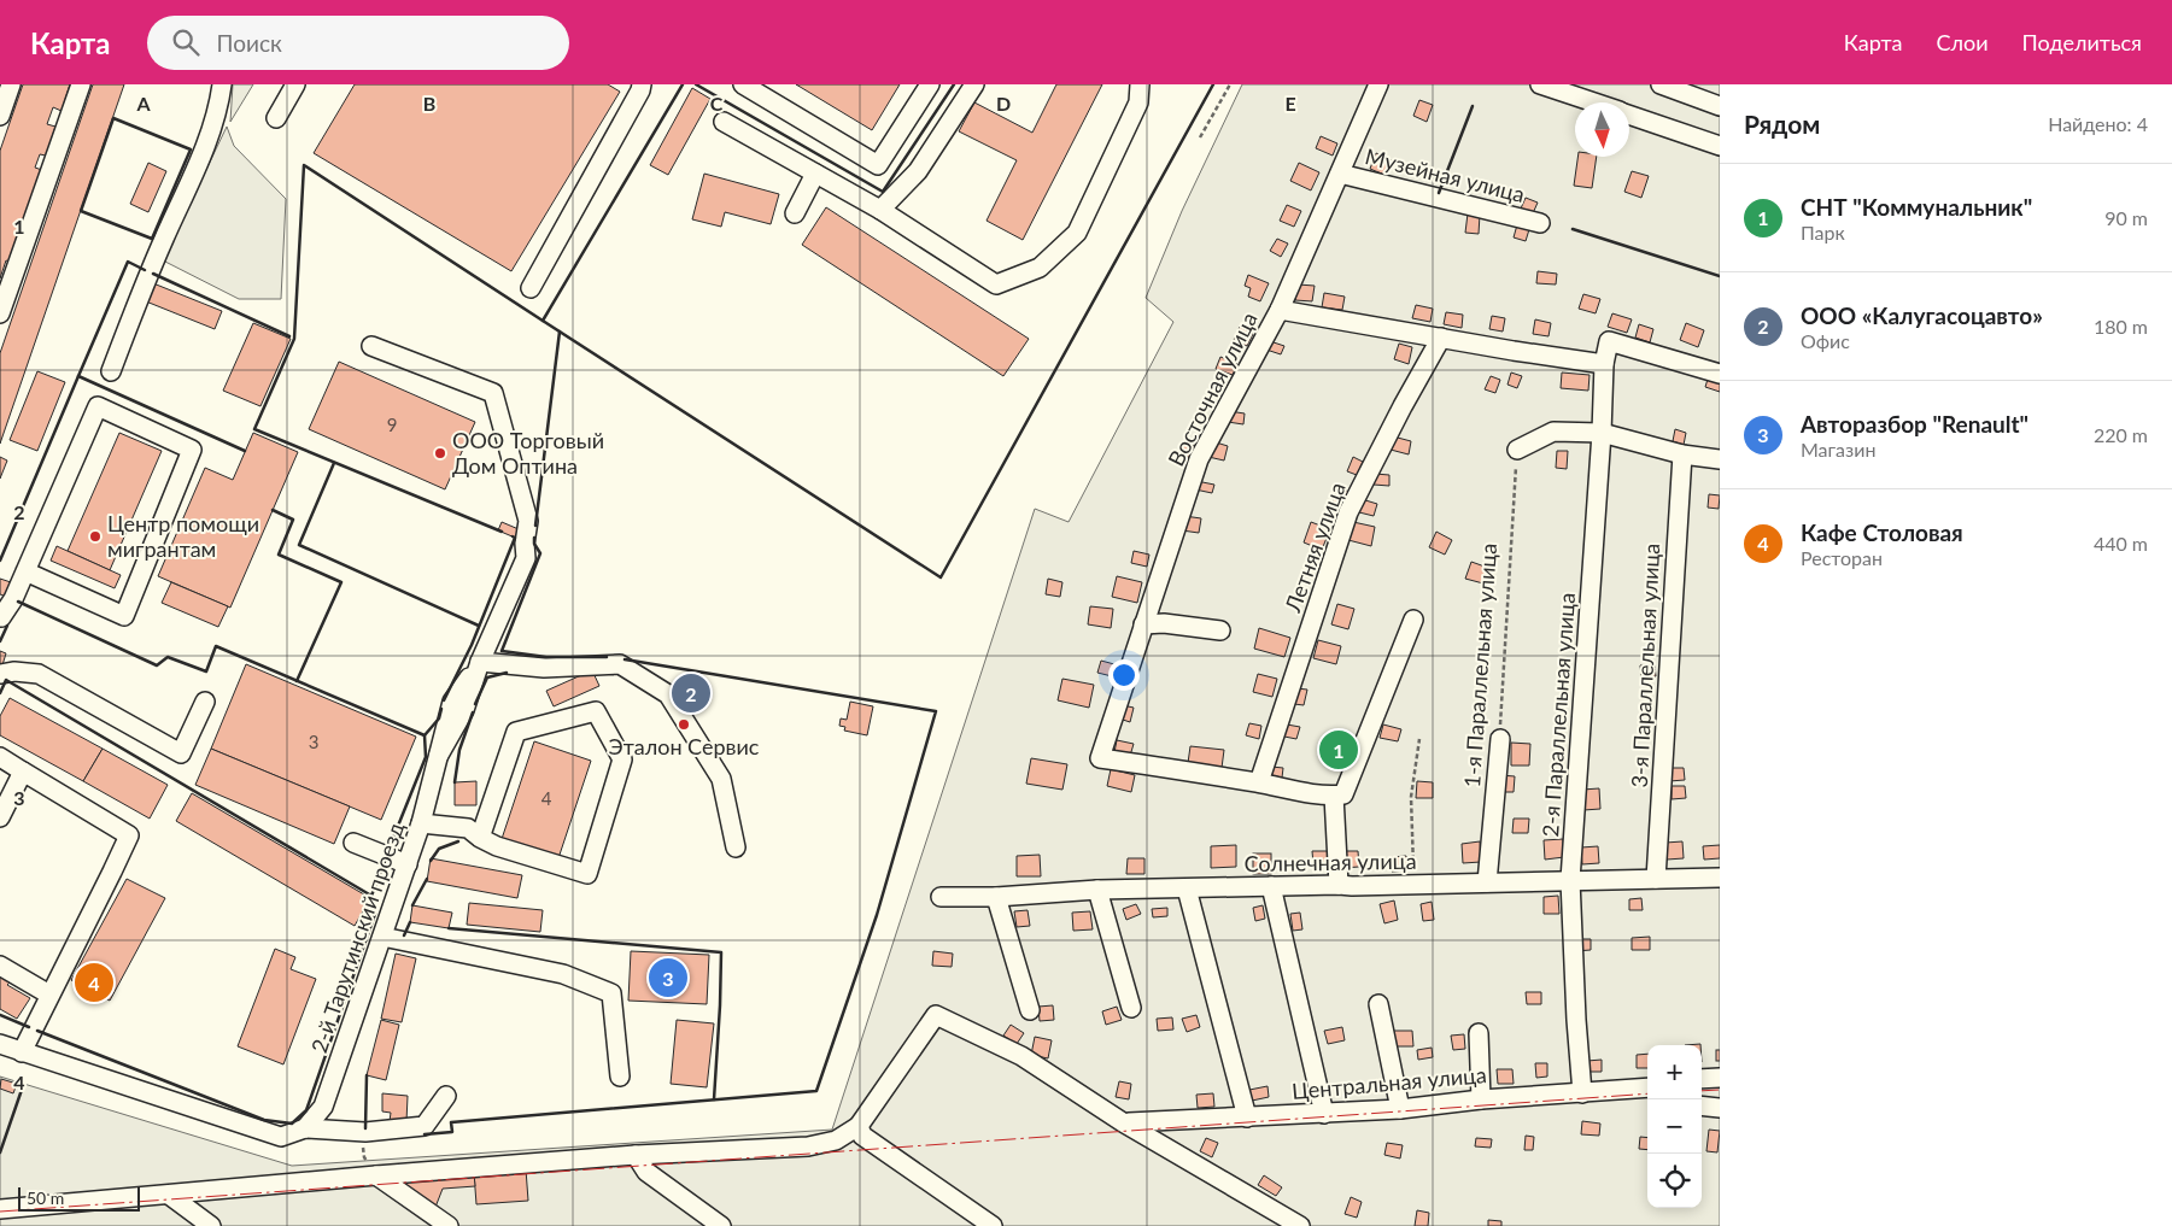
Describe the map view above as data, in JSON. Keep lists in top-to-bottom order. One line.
{"streets":{"street":["Музейная улица","Восточная улица","Летняя улица","1-я Параллельная улица","3-я Параллельная улица","2-я Параллельная улица","Солнечная улица","2-й Тарутинский проезд","Центральная улица"]},"crossings":[["Музейная улица","Восточная улица"],["Восточная улица","Летняя улица"],["1-я Параллельная улица","Солнечная улица"],["3-я Параллельная улица","Солнечная улица"],["2-я Параллельная улица","Солнечная улица"],["2-я Параллельная улица","Центральная улица"]],"places":["ООО Торговый Дом Оптина","Центр помощи мигрантам","Эталон Сервис"],"house_numbers":["9","3","4"],"scale_bar":"50 m","north":"bottom","page":{"header":"Карта","search":"Поиск","nav":["Карта","Слои","Поделиться"],"heading":["Рядом","Найдено: 4"],"list":[{"mark":"1","name":"СНТ \"Коммунальник\"","note":"Парк","value":"90 m"},{"mark":"2","name":"ООО «Калугасоцавто»","note":"Офис","value":"180 m"},{"mark":"3","name":"Авторазбор \"Renault\"","note":"Магазин","value":"220 m"},{"mark":"4","name":"Кафе Столовая","note":"Ресторан","value":"440 m"}],"pins":["2","1","3","4"],"map_buttons":["+","−"],"scale":"50 m"},"grid":{"columns":["A","B","C","D","E"],"rows":["1","2","3","4"]}}
